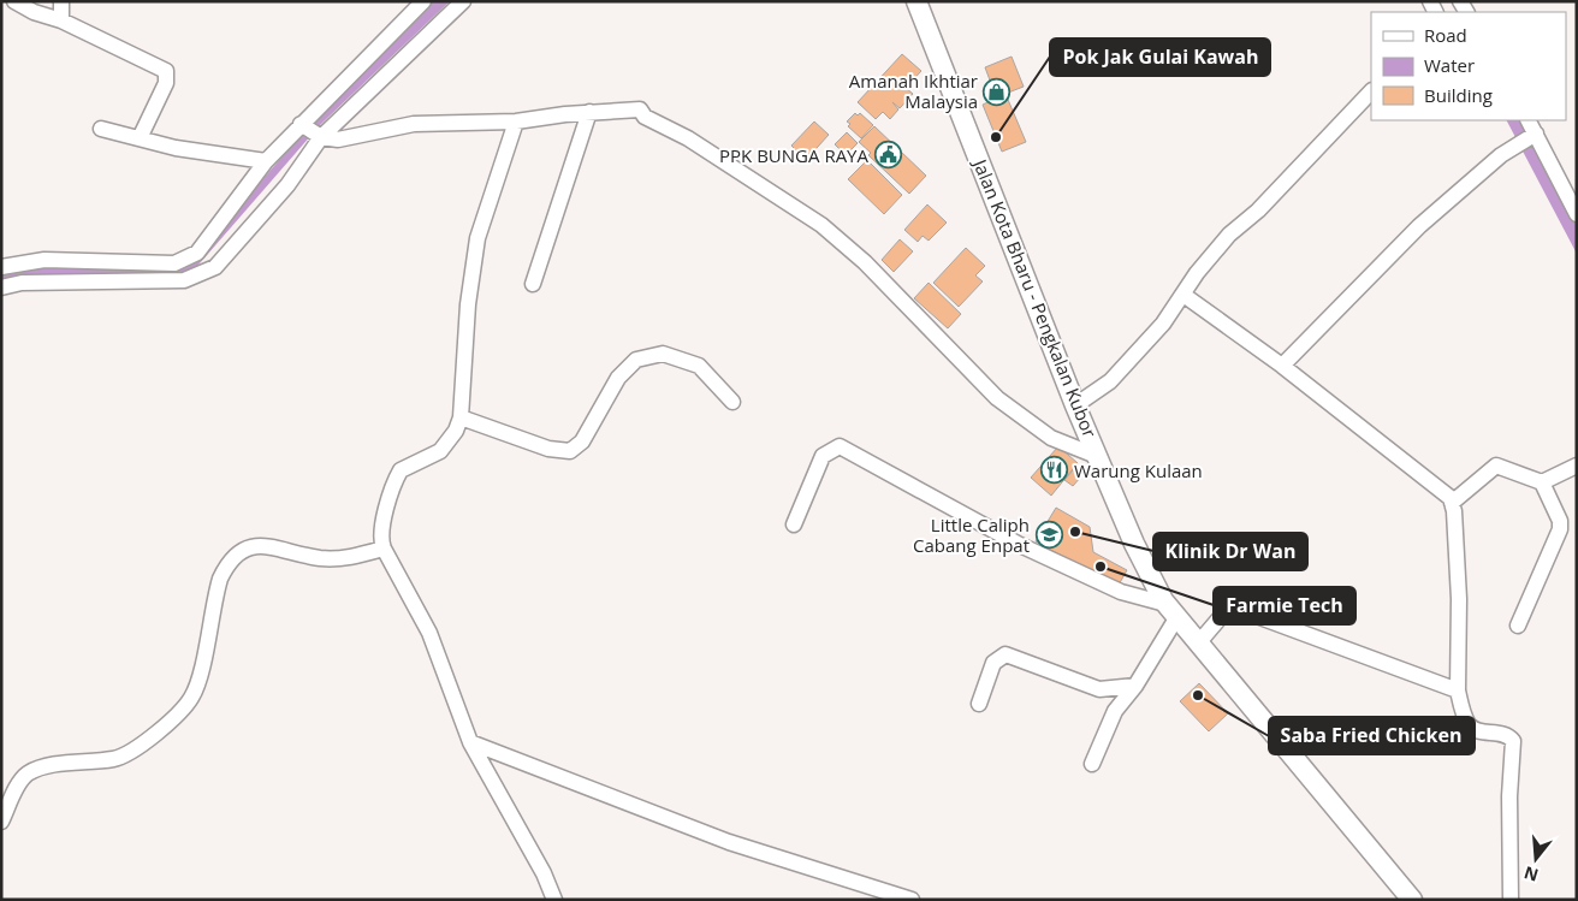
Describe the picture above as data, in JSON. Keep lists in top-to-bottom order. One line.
{"streets":{"main road":["Jalan Kota Bharu - Pengkalan Kubor"]},"places":{"shop":["Amanah Ikhtiar Malaysia"],"other":["Pok Jak Gulai Kawah","Klinik Dr Wan","Farmie Tech","Saba Fried Chicken"],"public building":["PPK BUNGA RAYA"],"restaurant":["Warung Kulaan"],"school or university":["Little Caliph Cabang Enpat"]},"legend":["Road","Water","Building"],"north":"bottom"}
